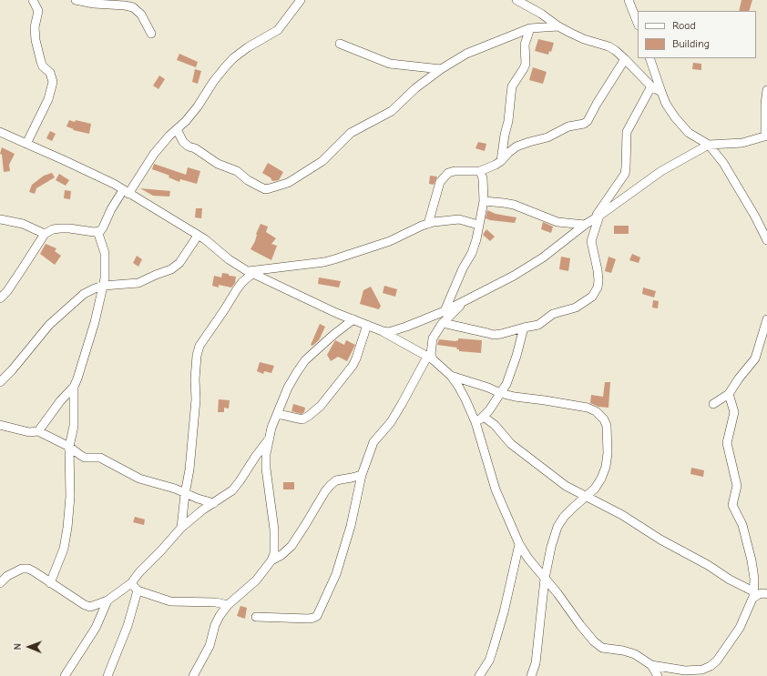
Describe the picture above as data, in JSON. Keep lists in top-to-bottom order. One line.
{"legend":["Road","Building"],"north":"left"}
